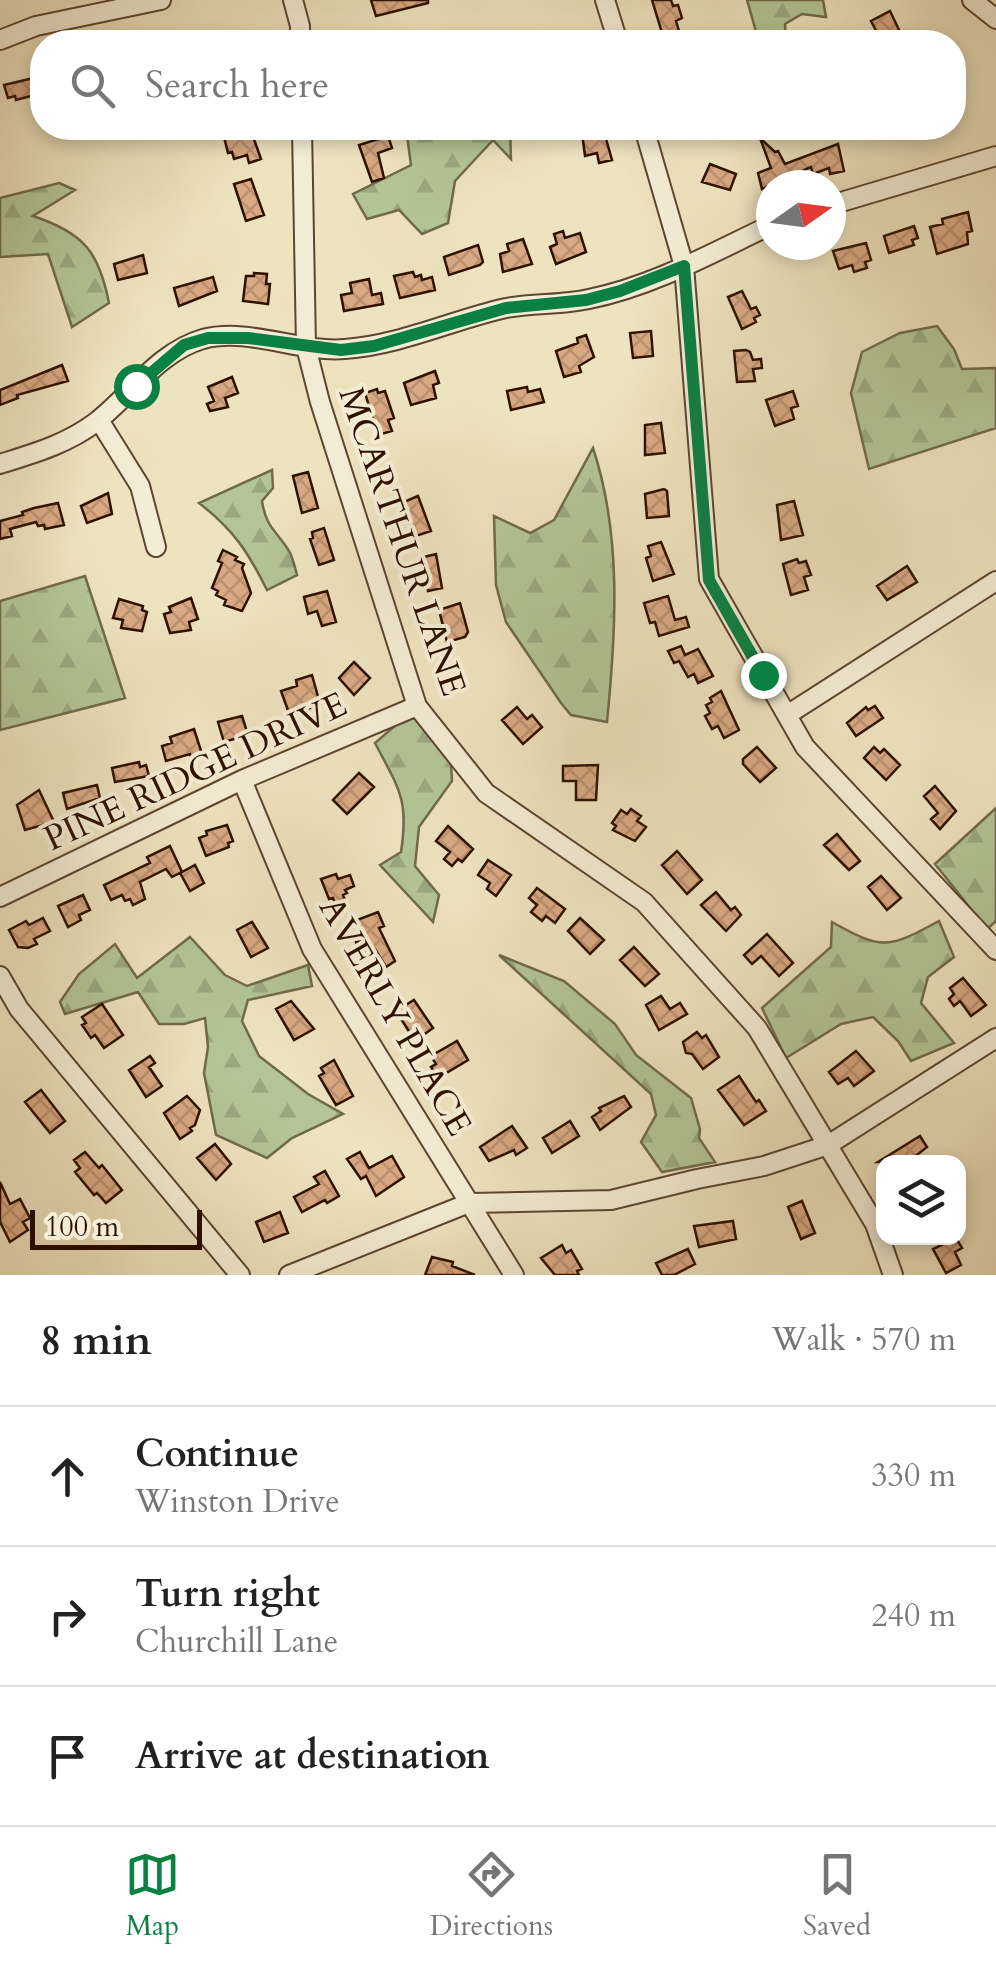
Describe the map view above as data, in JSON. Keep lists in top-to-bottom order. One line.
{"streets":{"street":["MCARTHUR LANE","PINE RIDGE DRIVE","AVERLY PLACE"]},"crossings":[["MCARTHUR LANE","PINE RIDGE DRIVE"],["PINE RIDGE DRIVE","AVERLY PLACE"]],"scale_bar":"100 m","north":"right","page":{"search":"Search here","scale":"100 m","heading":["8 min","Walk · 570 m"],"list":[["Continue","Winston Drive","330 m"],["Turn right","Churchill Lane","240 m"],"Arrive at destination"],"nav":["Map","Directions","Saved"]}}
